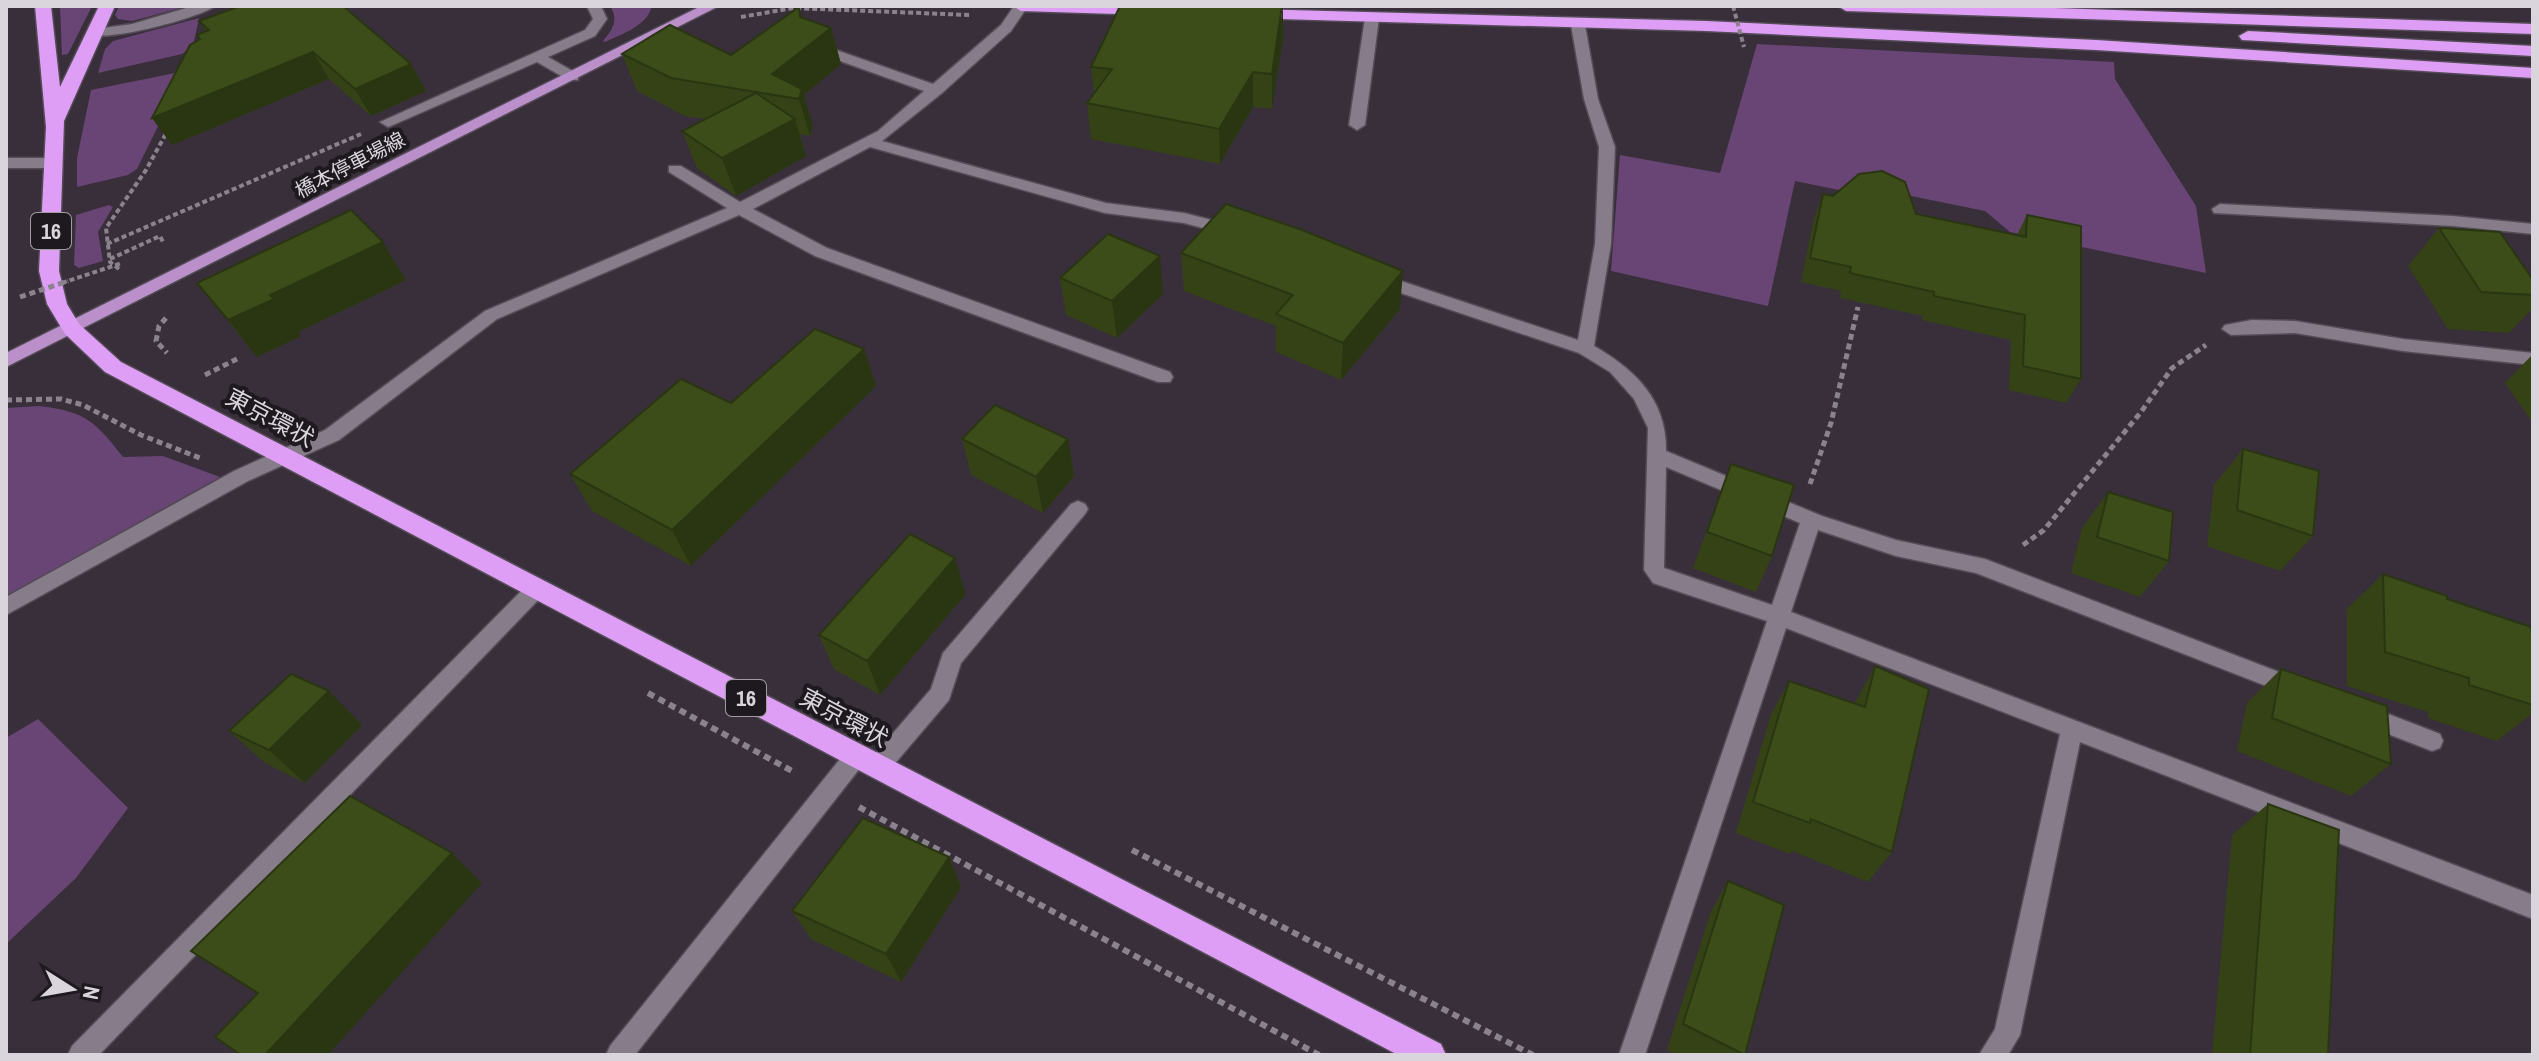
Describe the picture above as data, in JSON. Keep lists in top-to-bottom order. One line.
{"streets":{"highway":["16","東京環状"],"main road":["橋本停車場線"]},"crossings":[["橋本停車場線","16"],["橋本停車場線","東京環状"],["16","東京環状"]],"north":"right"}
